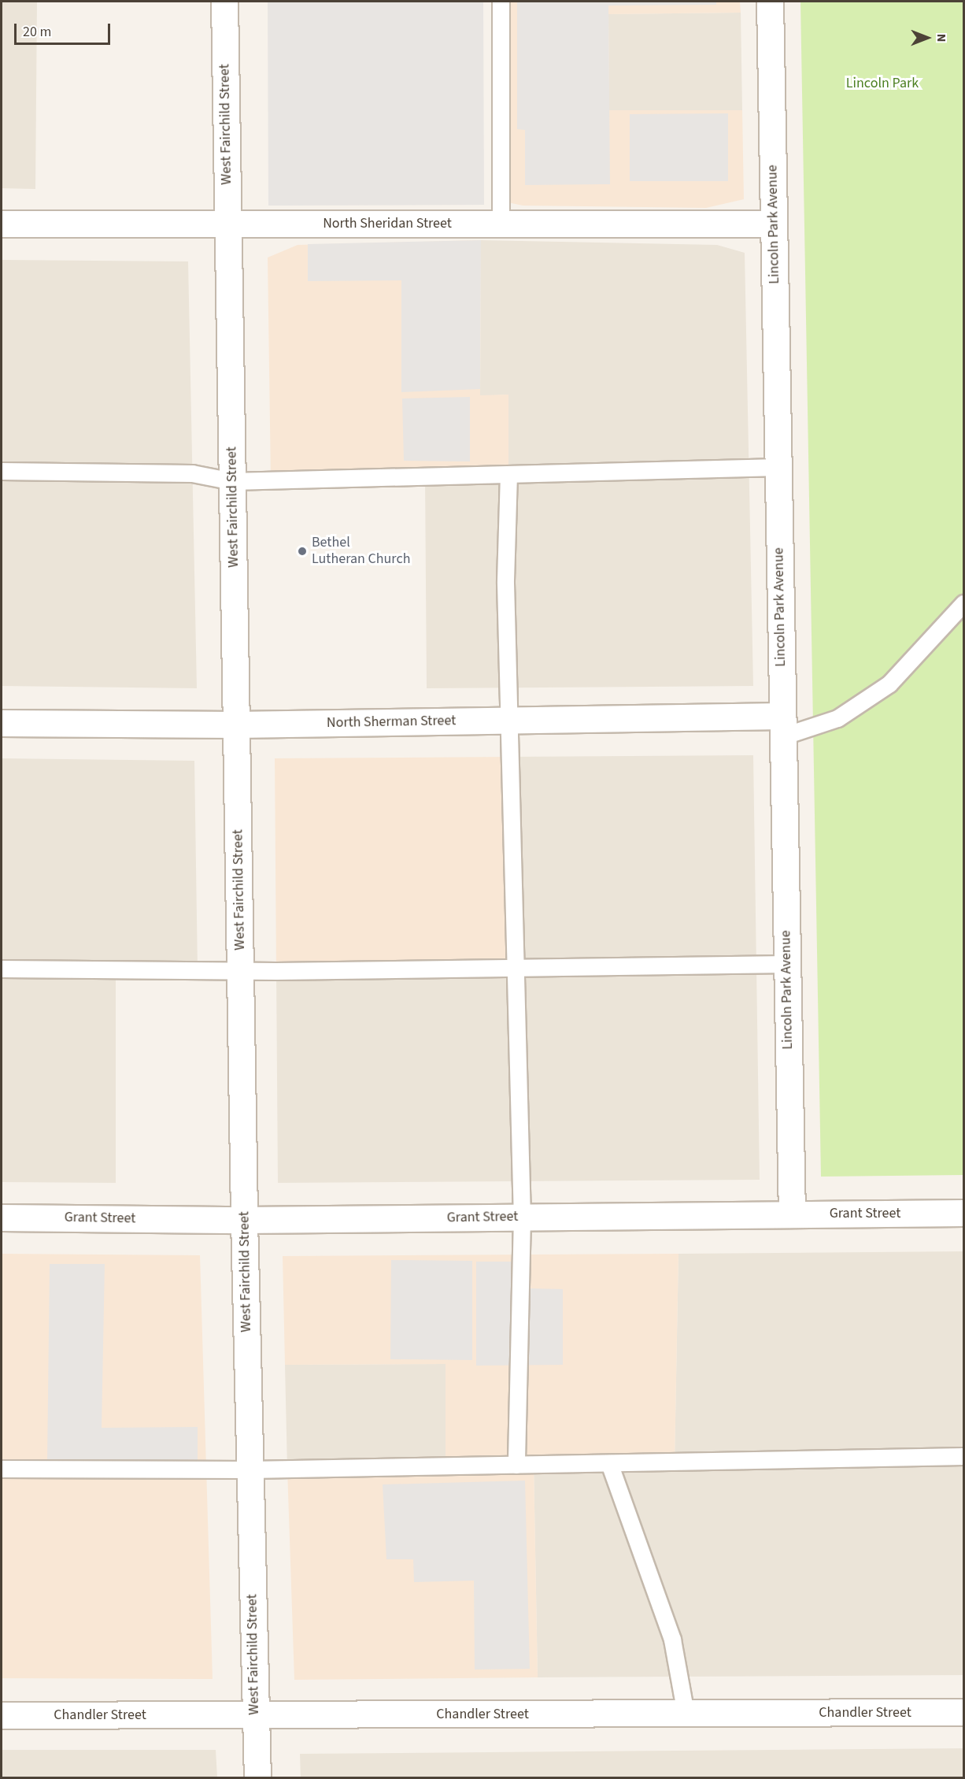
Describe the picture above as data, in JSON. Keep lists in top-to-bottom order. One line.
{"streets":{"street":["West Fairchild Street","North Sheridan Street","Lincoln Park Avenue","North Sherman Street","Grant Street","Chandler Street"]},"crossings":[["West Fairchild Street","North Sheridan Street"],["West Fairchild Street","North Sherman Street"],["West Fairchild Street","Grant Street"],["West Fairchild Street","Chandler Street"],["North Sheridan Street","Lincoln Park Avenue"],["Lincoln Park Avenue","North Sherman Street"],["Lincoln Park Avenue","Grant Street"]],"parks":["Lincoln Park"],"places":["Bethel Lutheran Church"],"scale_bar":"20 m","north":"right"}
